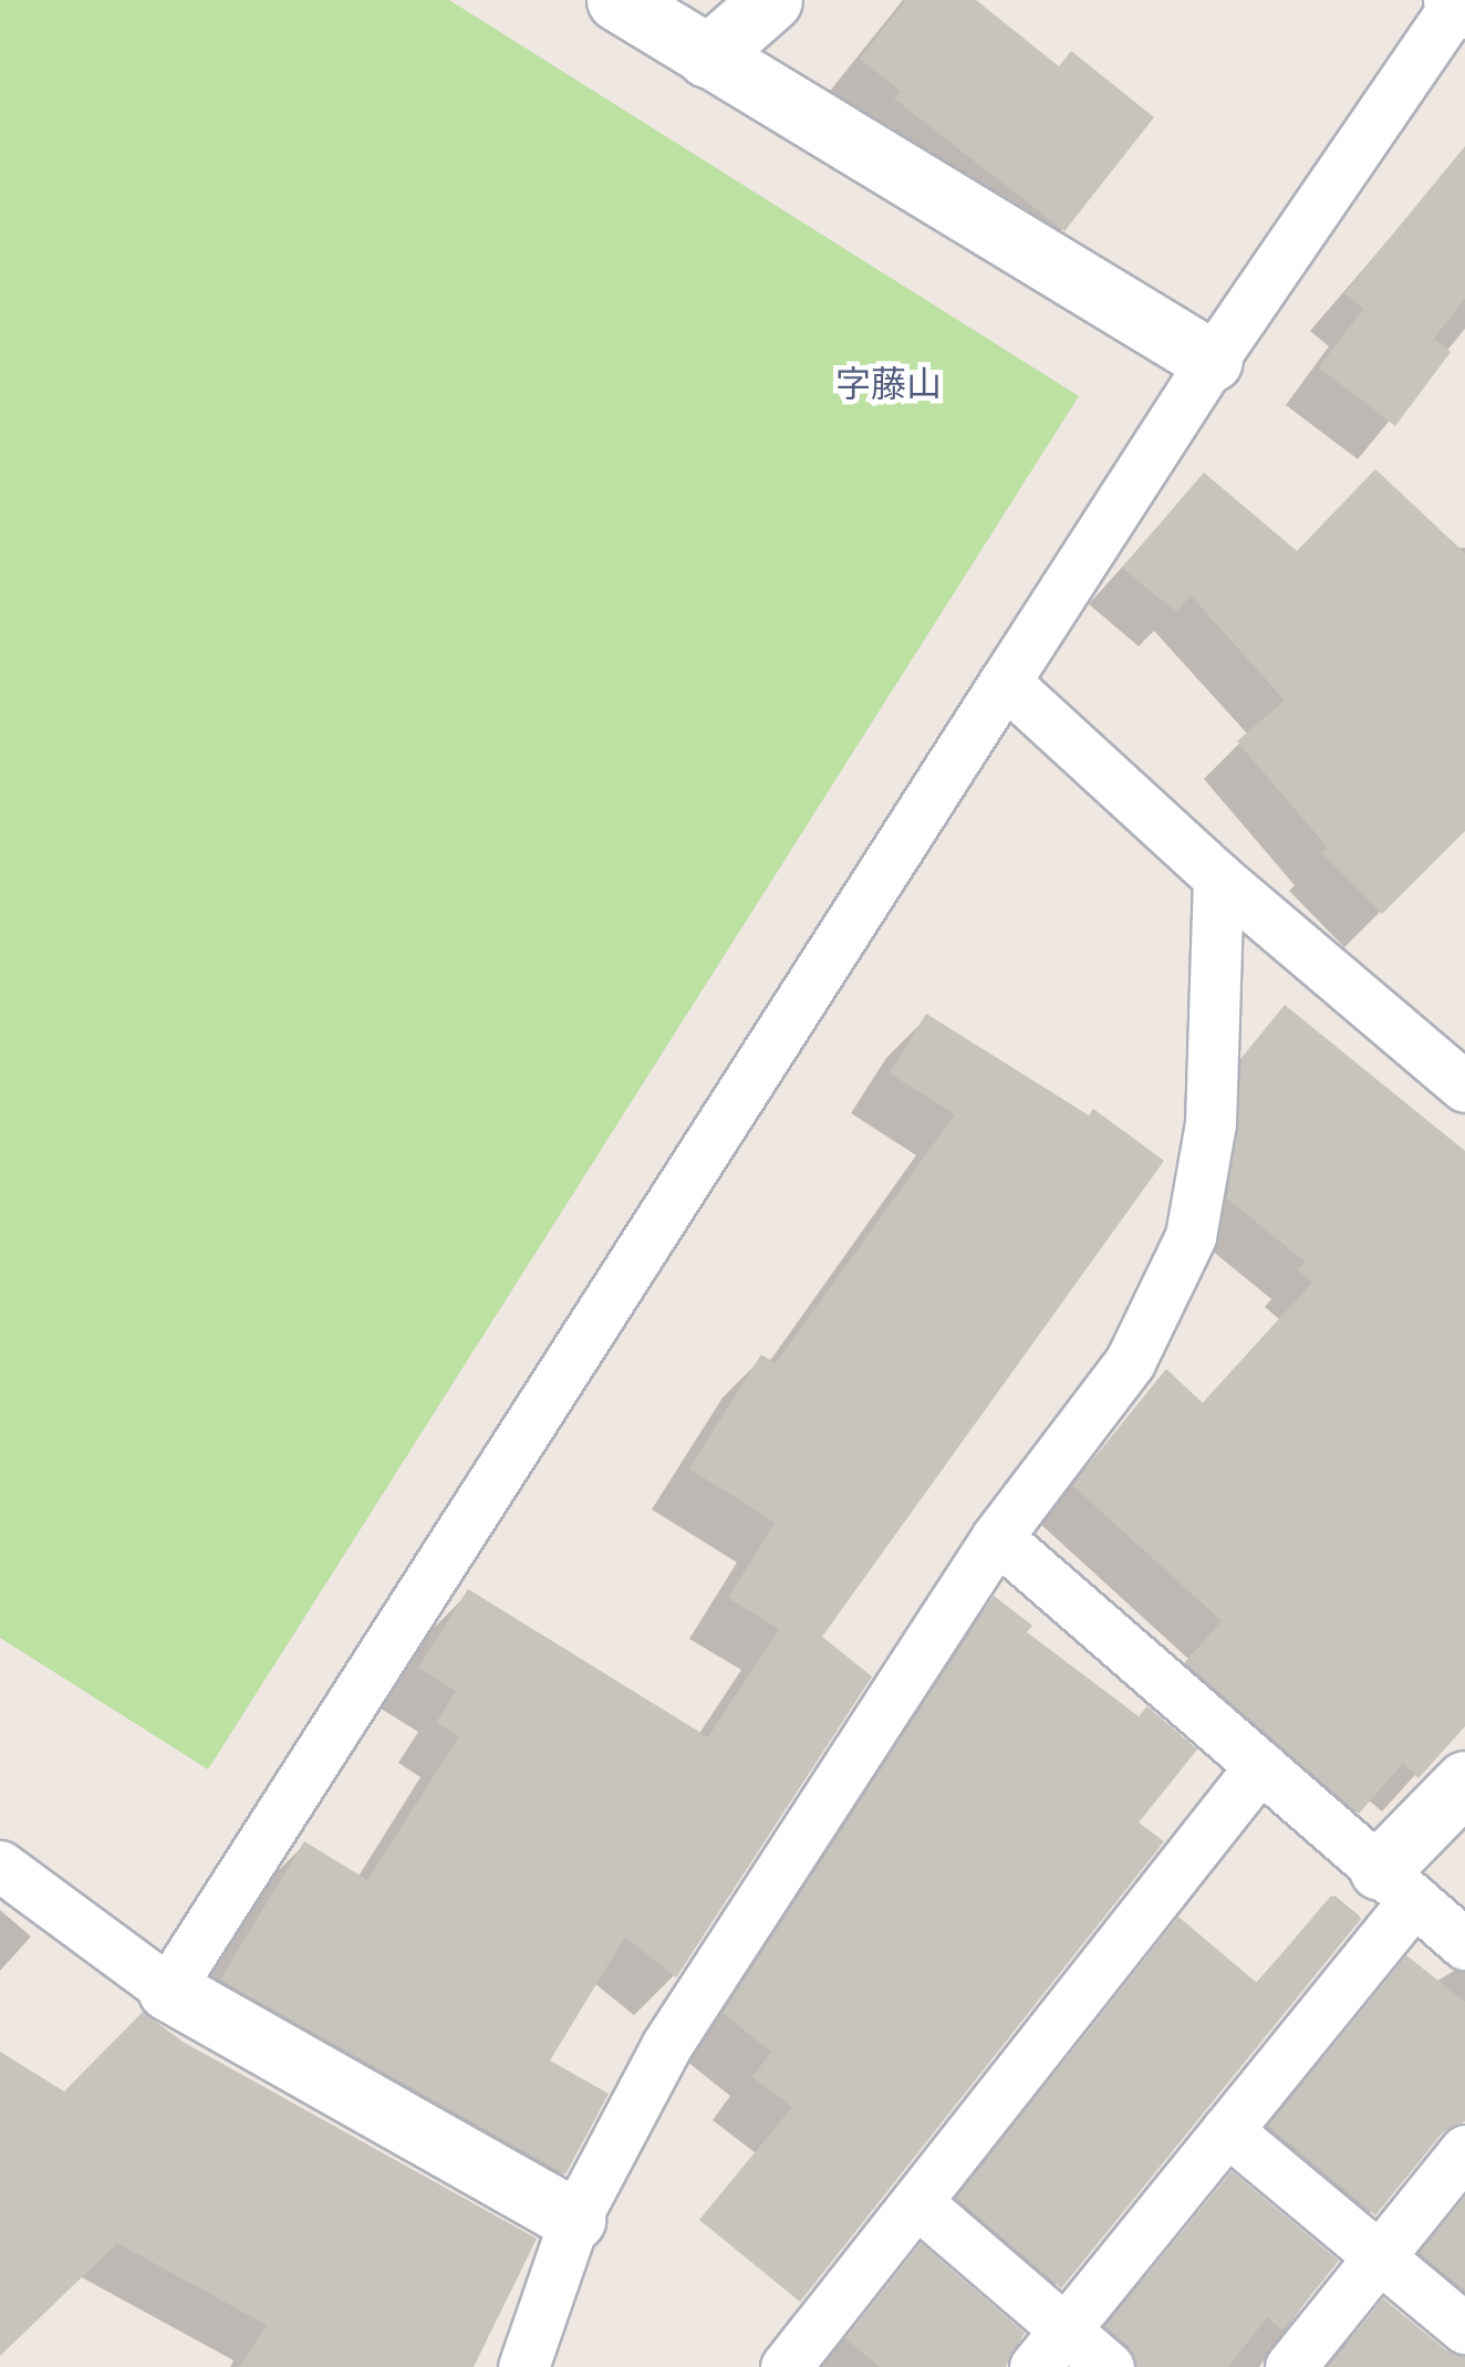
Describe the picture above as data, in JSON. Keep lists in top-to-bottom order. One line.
{"districts":["字藤山"]}
